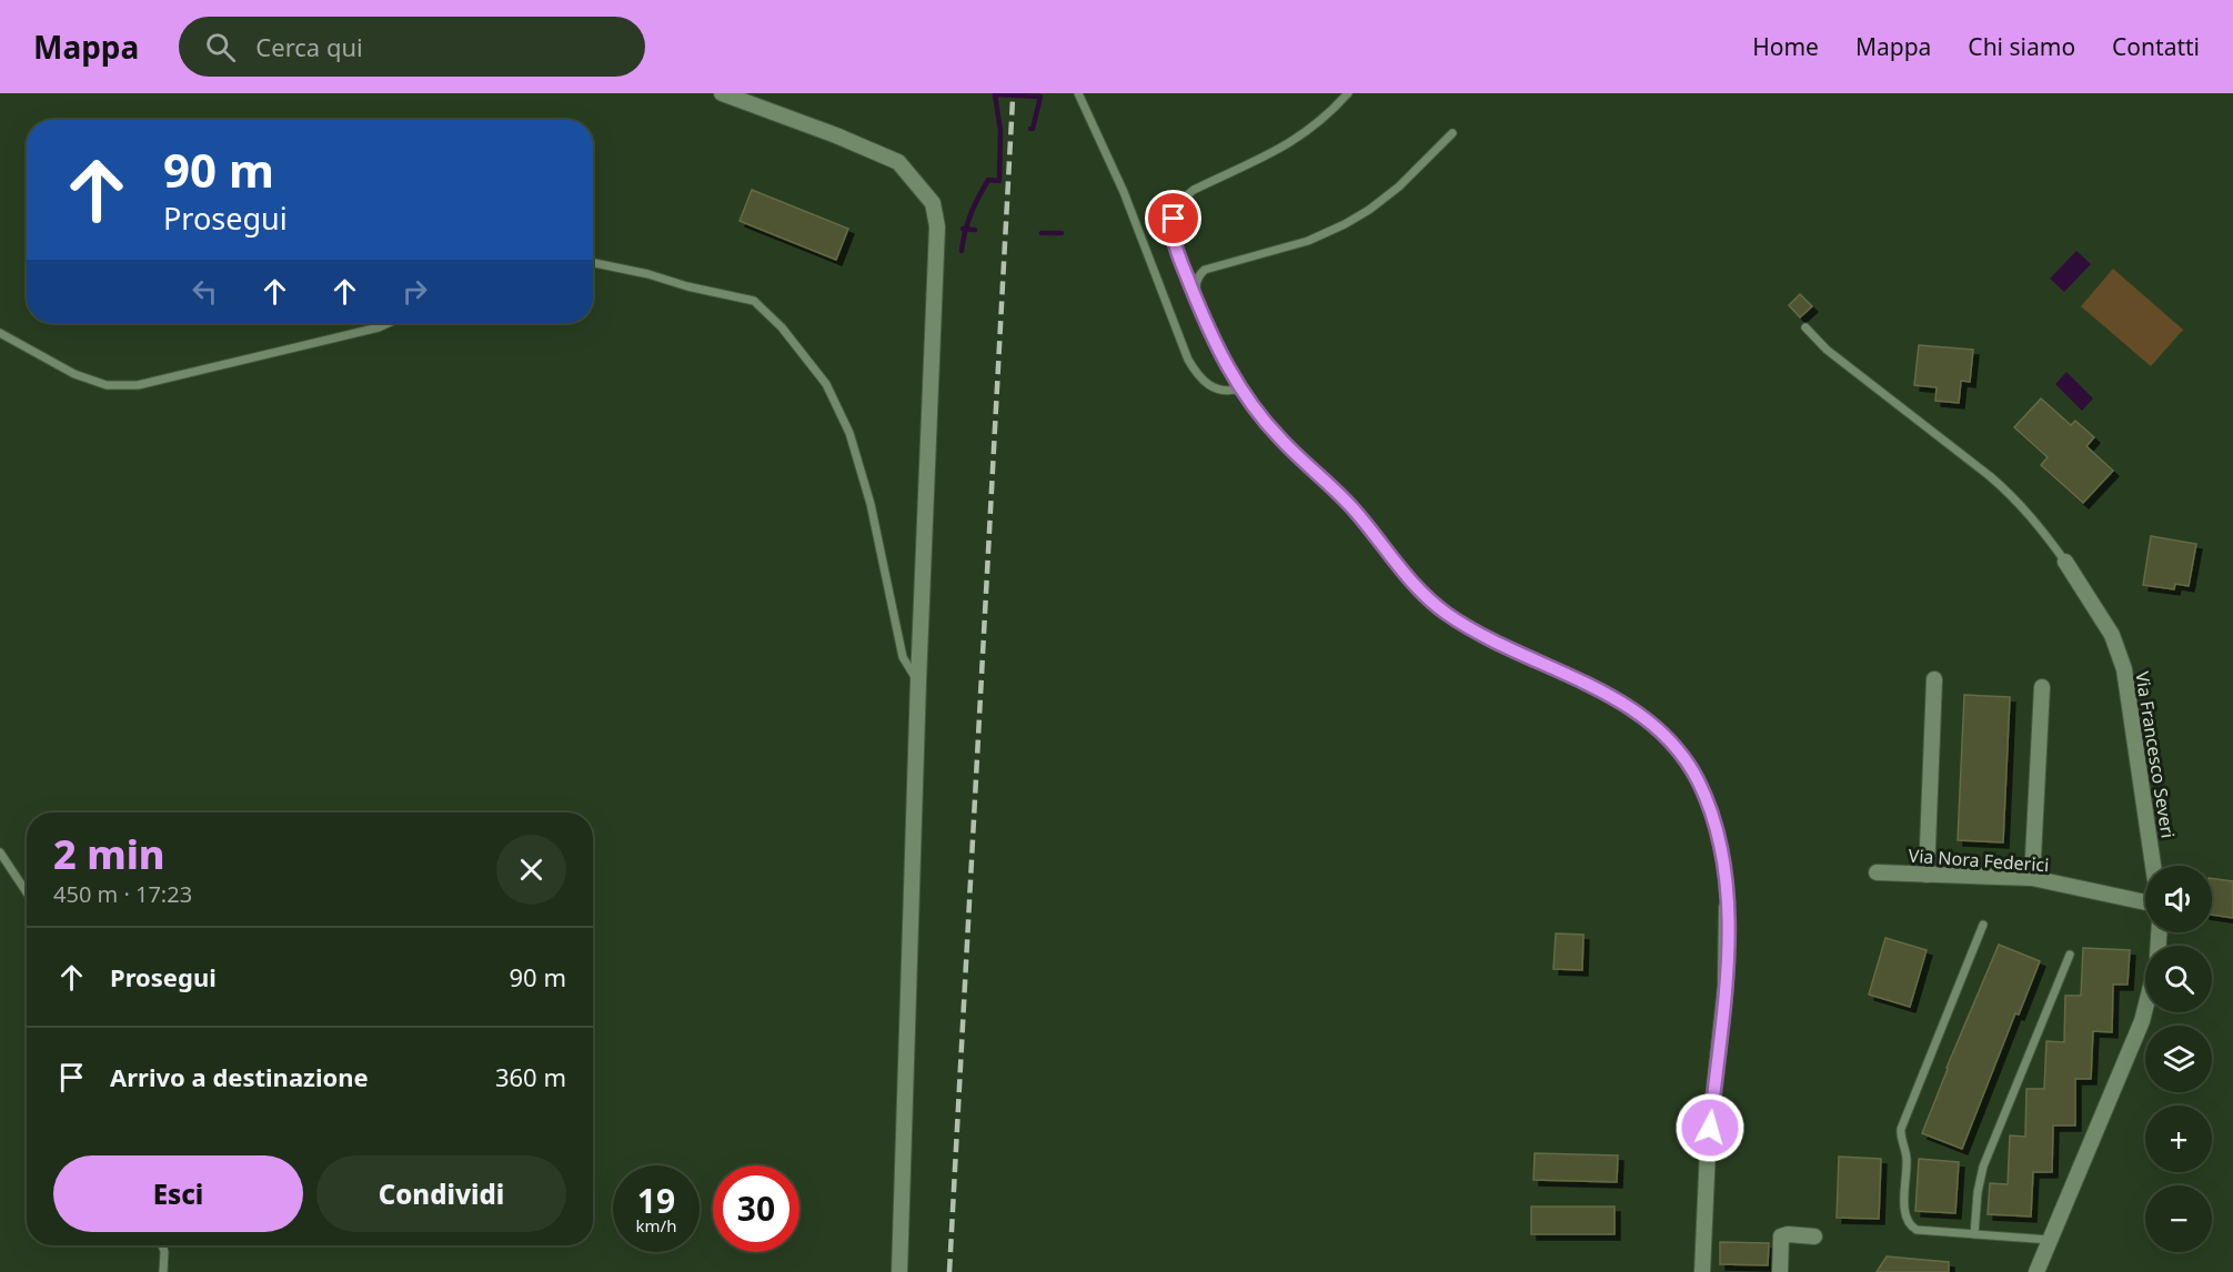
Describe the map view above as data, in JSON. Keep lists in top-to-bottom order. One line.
{"streets":{"street":["Via Francesco Severi","Via Nora Federici"]},"page":{"header":"Mappa","search":"Cerca qui","nav":["Home","Mappa","Chi siamo","Contatti"],"turn":["90 m","Prosegui"],"heading":["2 min","450 m · 17:23"],"map_buttons":["+","−"],"list":[{"name":"Prosegui","value":"90 m"},{"name":"Arrivo a destinazione","value":"360 m"}],"buttons":["Esci","Condividi"],"speed":"19 km/h","limit":"30"}}
